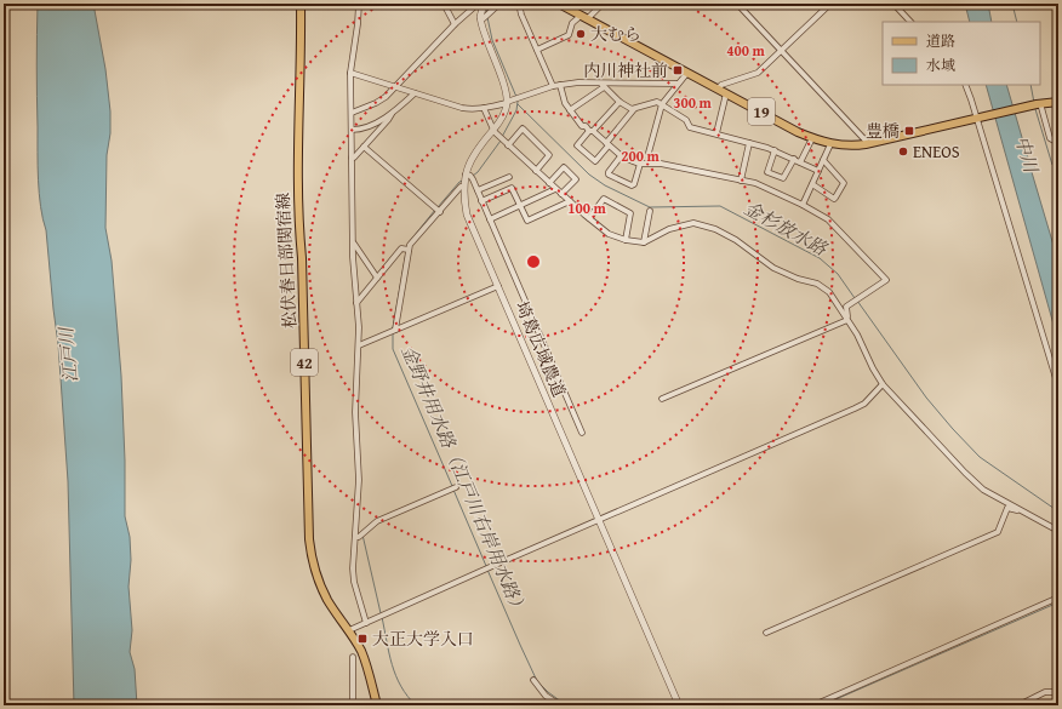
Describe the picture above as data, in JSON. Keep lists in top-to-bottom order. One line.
{"streets":{"main road":["19","松伏春日部関宿線","42"],"street":["埼葛広域農道"]},"water":["中川","金杉放水路","江戸川","金野井用水路（江戸川右岸用水路）"],"places":{"other":["大むら","ENEOS"],"transit":["内川神社前","豊橋","大正大学入口"]},"legend":["道路","水域"],"rings":["400 m","300 m","200 m","100 m"]}
